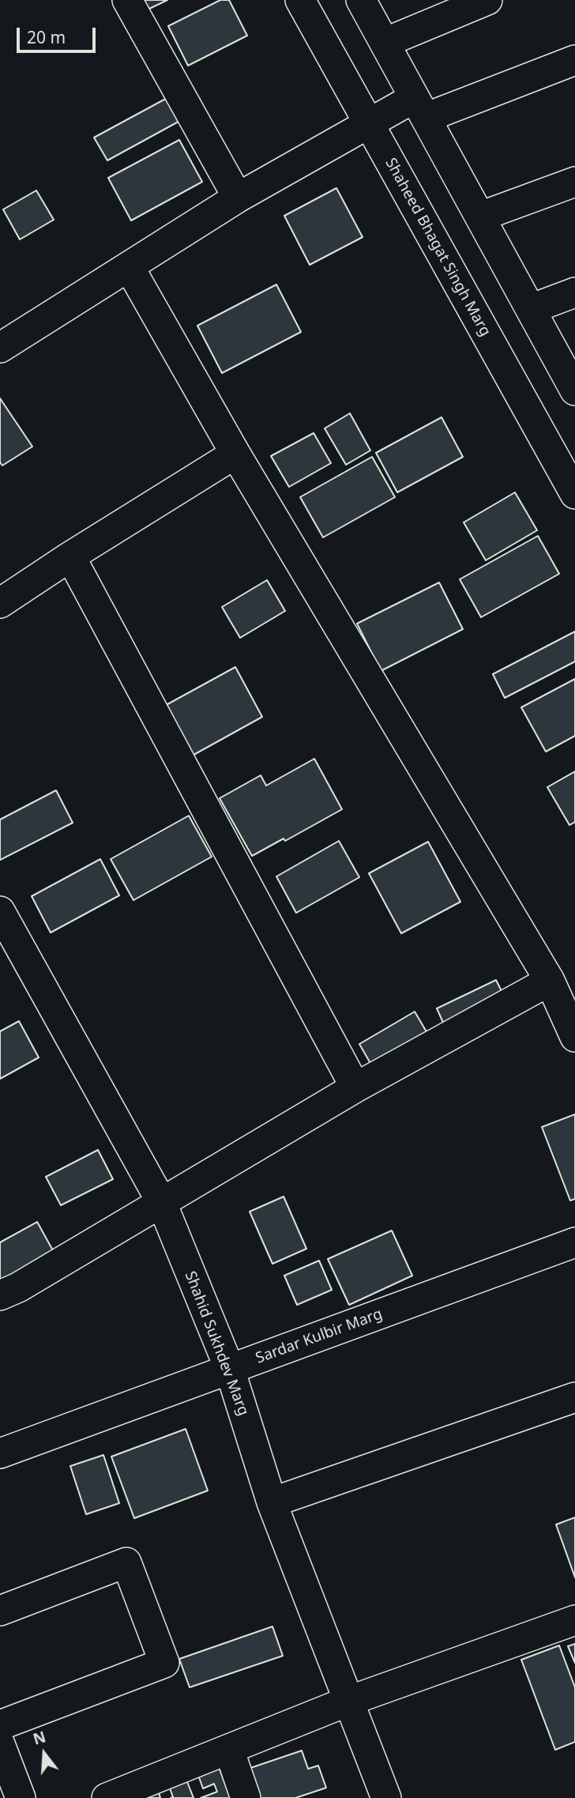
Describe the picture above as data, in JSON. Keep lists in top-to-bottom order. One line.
{"streets":{"street":["Shaheed Bhagat Singh Marg","Sardar Kulbir Marg","Shahid Sukhdev Marg"]},"crossings":[["Sardar Kulbir Marg","Shahid Sukhdev Marg"]],"scale_bar":"20 m","north":"top"}
